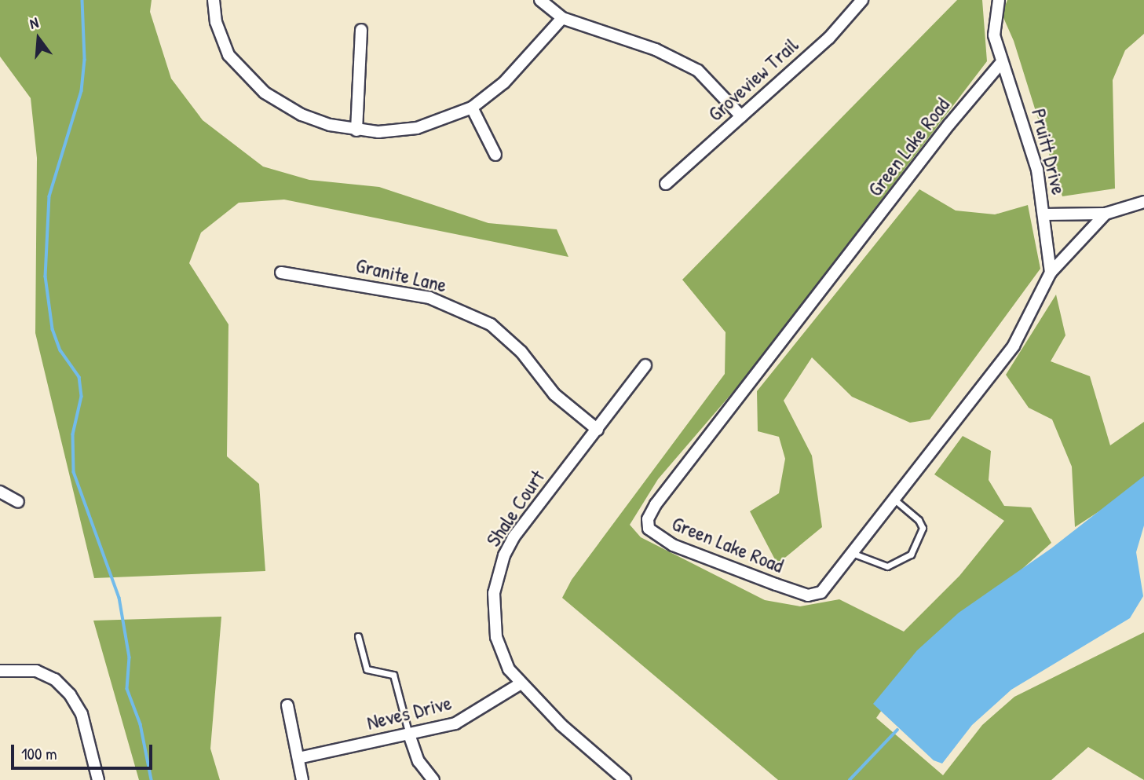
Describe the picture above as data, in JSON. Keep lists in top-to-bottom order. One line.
{"streets":{"street":["Groveview Trail","Green Lake Road","Pruitt Drive","Granite Lane","Shale Court","Neves Drive"]},"crossings":[["Green Lake Road","Pruitt Drive"],["Granite Lane","Shale Court"],["Shale Court","Neves Drive"]],"scale_bar":"100 m","north":"top"}
